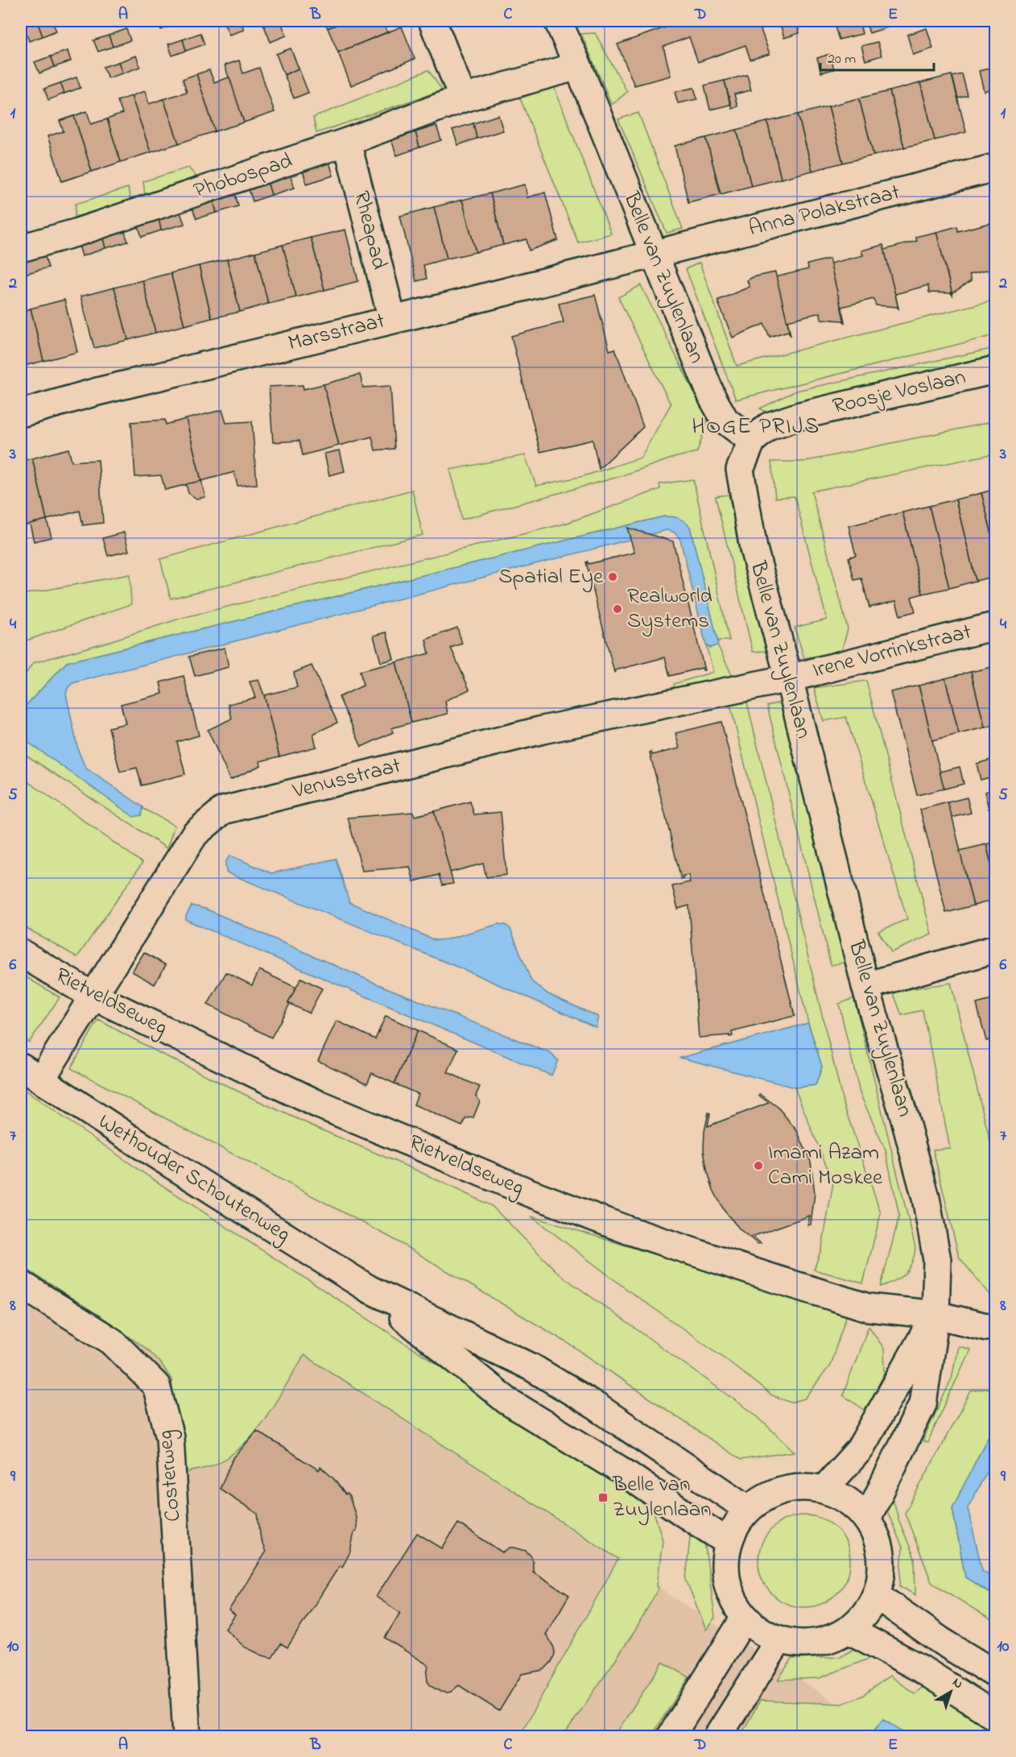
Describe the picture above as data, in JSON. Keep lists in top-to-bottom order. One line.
{"streets":{"street":["Phobospad","Anna Polakstraat","Rheapad","Belle van Zuylenlaan","Marsstraat","Roosje Voslaan","Irene Vorrinkstraat","Venusstraat","Rietveldseweg","Wethouder Schoutenweg","Costerweg"]},"crossings":[["Phobospad","Rheapad"],["Phobospad","Belle van Zuylenlaan"],["Anna Polakstraat","Belle van Zuylenlaan"],["Anna Polakstraat","Marsstraat"],["Rheapad","Marsstraat"],["Belle van Zuylenlaan","Marsstraat"],["Belle van Zuylenlaan","Roosje Voslaan"],["Belle van Zuylenlaan","Irene Vorrinkstraat"],["Belle van Zuylenlaan","Venusstraat"],["Belle van Zuylenlaan","Rietveldseweg"],["Belle van Zuylenlaan","Wethouder Schoutenweg"],["Irene Vorrinkstraat","Venusstraat"],["Venusstraat","Rietveldseweg"],["Venusstraat","Wethouder Schoutenweg"]],"districts":["HOGE PRIJS"],"places":{"other":["Spatial Eye","Realworld Systems","Imami Azam Cami Moskee"],"transit":["Belle van Zuylenlaan"]},"scale_bar":"20 m","north":"top right","grid":{"columns":["A","B","C","D","E"],"rows":["1","2","3","4","5","6","7","8","9","10"]}}
